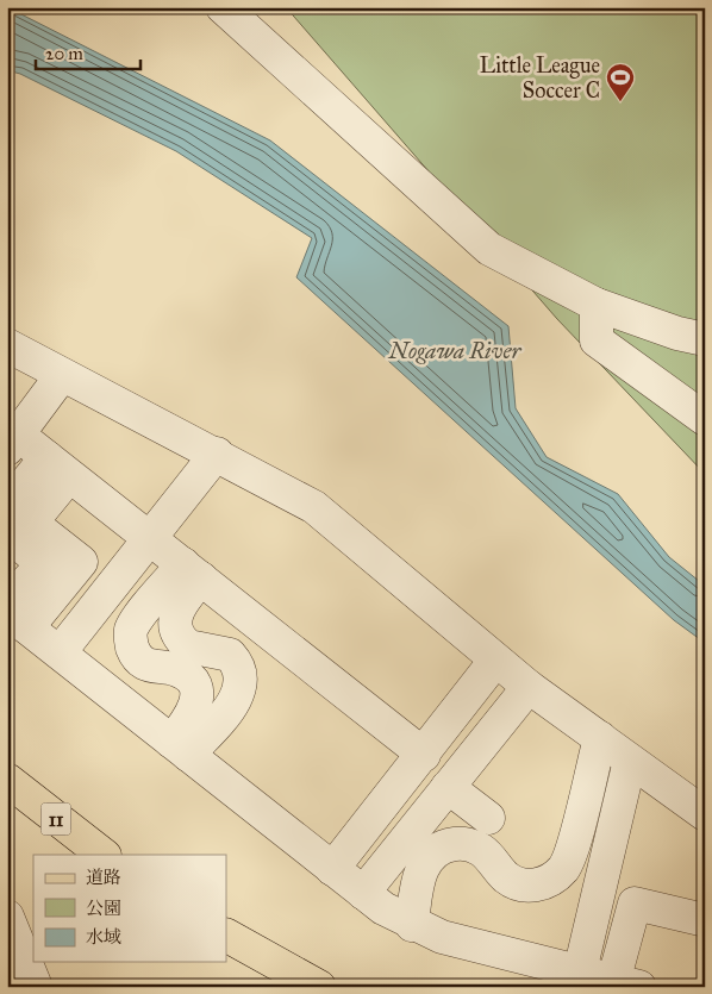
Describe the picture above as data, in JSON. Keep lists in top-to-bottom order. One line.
{"streets":{"main road":["11"]},"water":["Nogawa River"],"places":{"sports":["Little League Soccer C"]},"legend":["道路","公園","水域"],"scale_bar":"20 m"}
